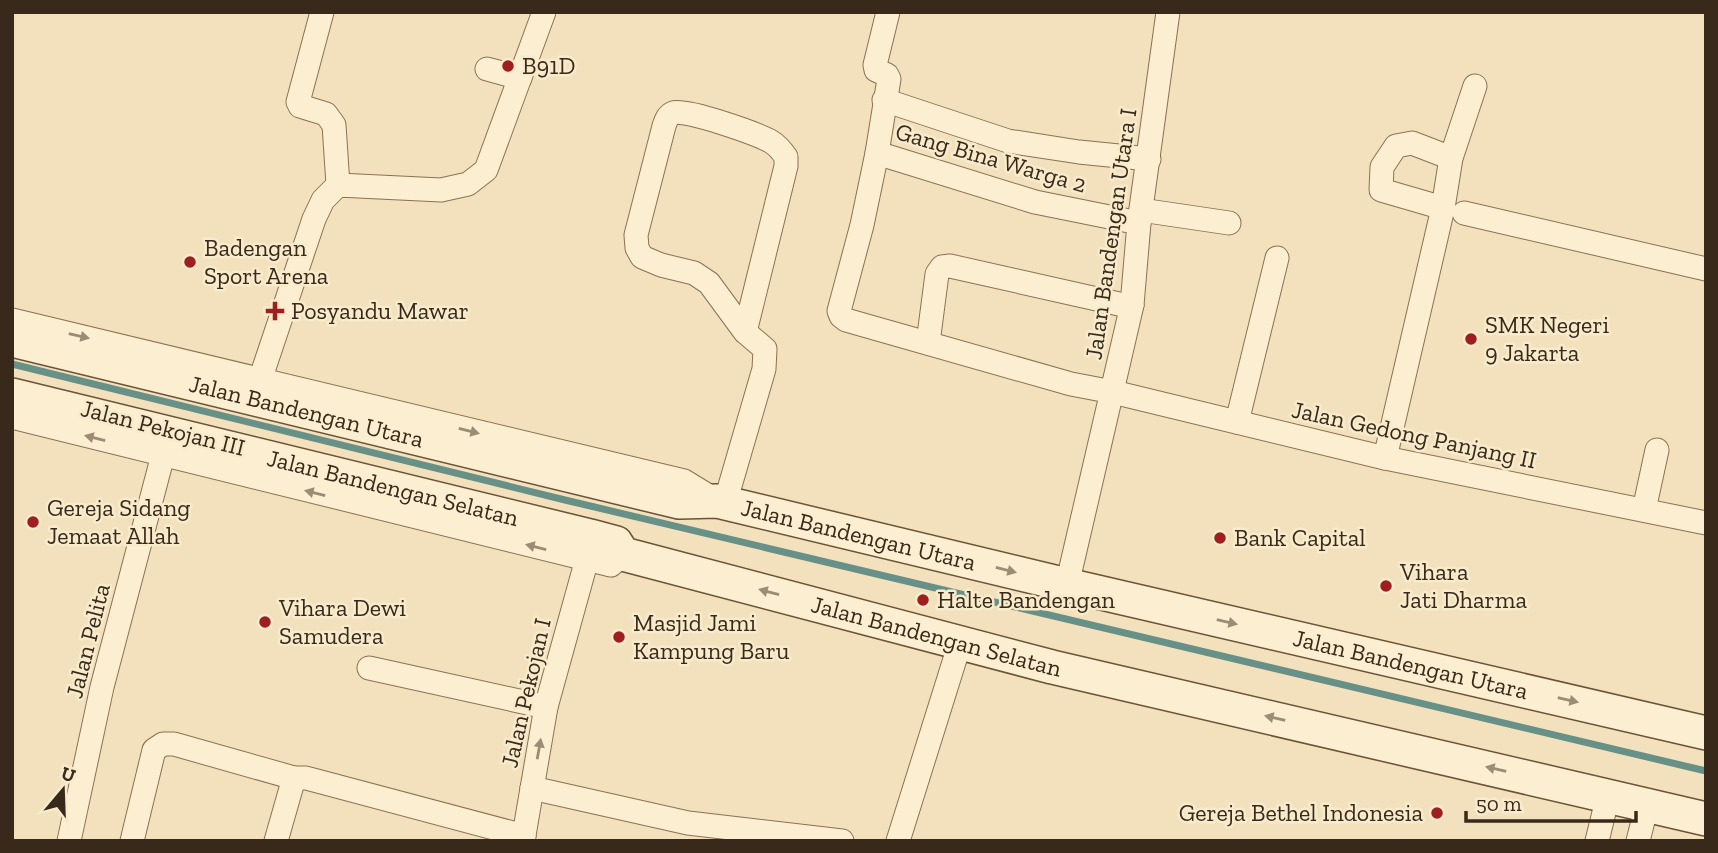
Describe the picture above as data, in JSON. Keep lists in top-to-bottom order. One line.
{"streets":{"main road":["Jalan Bandengan Utara","Jalan Bandengan Selatan"],"street":["Gang Bina Warga 2","Jalan Bandengan Utara I","Jalan Pekojan III","Jalan Gedong Panjang II","Jalan Pelita","Jalan Pekojan I"]},"crossings":[["Gang Bina Warga 2","Jalan Bandengan Utara I"],["Gang Bina Warga 2","Jalan Gedong Panjang II"],["Jalan Bandengan Utara I","Jalan Bandengan Utara"],["Jalan Bandengan Utara I","Jalan Gedong Panjang II"],["Jalan Pekojan III","Jalan Bandengan Selatan"],["Jalan Pekojan III","Jalan Pelita"],["Jalan Pekojan III","Jalan Pekojan I"],["Jalan Bandengan Selatan","Jalan Pekojan I"]],"one_way":["Jalan Bandengan Utara","Jalan Bandengan Selatan"],"places":{"other":["B91D","Badengan Sport Arena","SMK Negeri 9 Jakarta","Gereja Sidang Jemaat Allah","Bank Capital","Vihara Jati Dharma","Halte Bandengan","Vihara Dewi Samudera","Masjid Jami Kampung Baru","Gereja Bethel Indonesia"],"health":["Posyandu Mawar"]},"scale_bar":"50 m","north":"top"}
